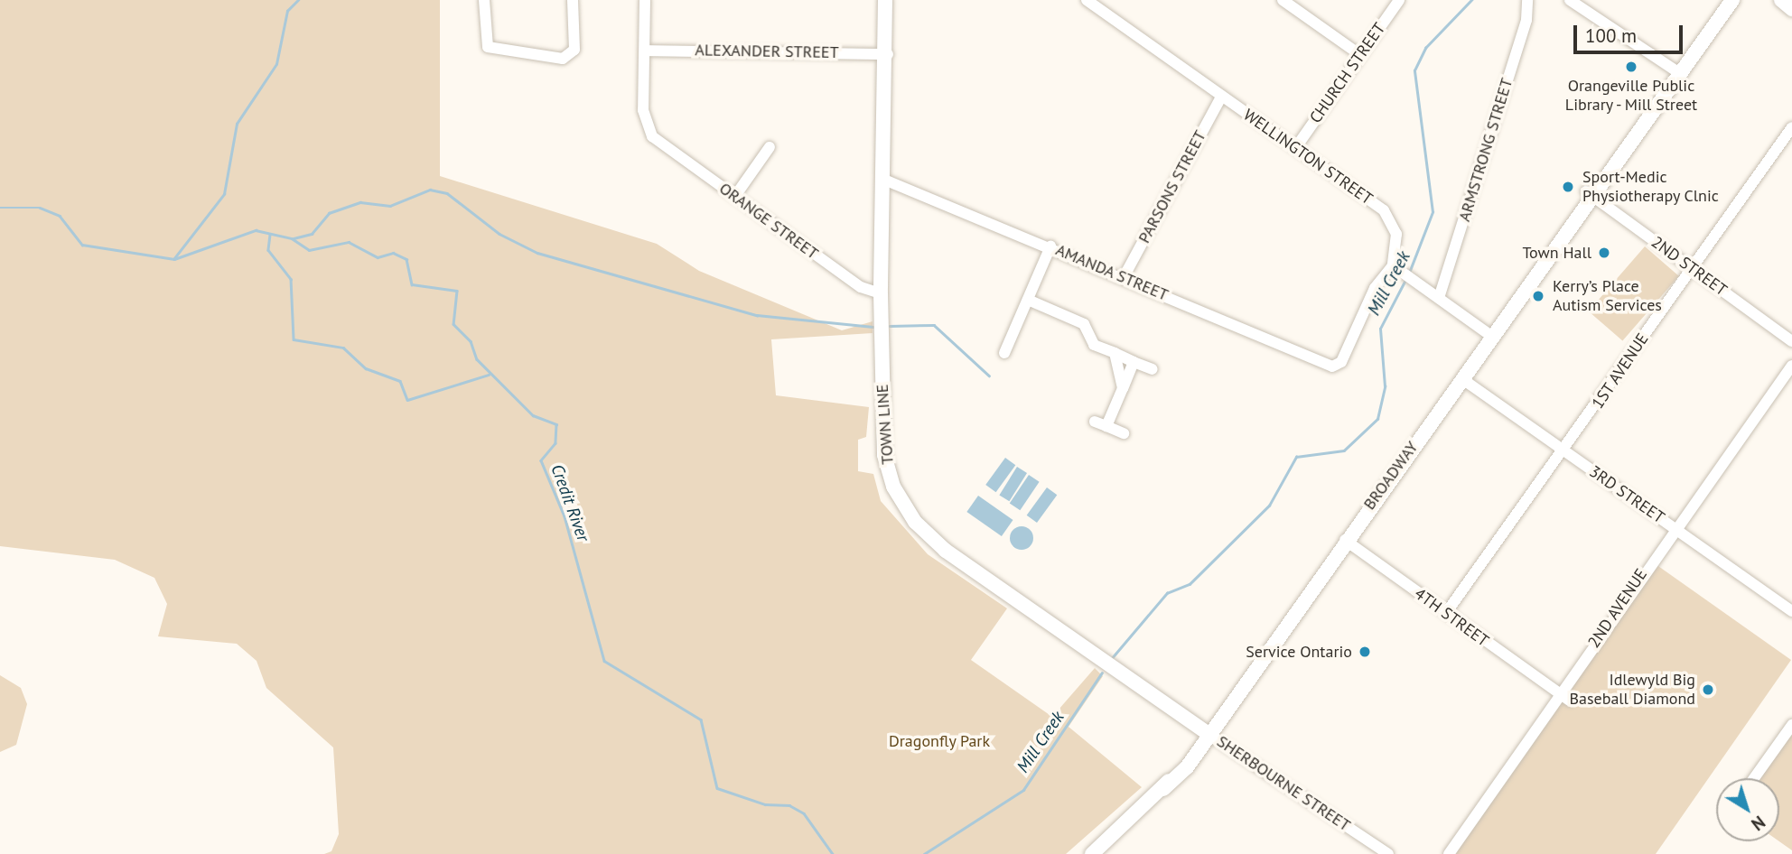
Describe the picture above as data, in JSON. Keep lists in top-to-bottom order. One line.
{"streets":{"main road":["TOWN LINE","BROADWAY"],"street":["ALEXANDER STREET","CHURCH STREET","ARMSTRONG STREET","WELLINGTON STREET","PARSONS STREET","ORANGE STREET","2ND STREET","AMANDA STREET","1ST AVENUE","3RD STREET","2ND AVENUE","4TH STREET","SHERBOURNE STREET"]},"crossings":[["ALEXANDER STREET","ORANGE STREET"],["ALEXANDER STREET","TOWN LINE"],["CHURCH STREET","WELLINGTON STREET"],["WELLINGTON STREET","PARSONS STREET"],["WELLINGTON STREET","AMANDA STREET"],["PARSONS STREET","AMANDA STREET"],["ORANGE STREET","TOWN LINE"],["2ND STREET","1ST AVENUE"],["2ND STREET","BROADWAY"],["AMANDA STREET","TOWN LINE"],["1ST AVENUE","3RD STREET"],["1ST AVENUE","4TH STREET"],["TOWN LINE","BROADWAY"],["TOWN LINE","SHERBOURNE STREET"],["BROADWAY","3RD STREET"],["BROADWAY","4TH STREET"],["BROADWAY","SHERBOURNE STREET"],["3RD STREET","2ND AVENUE"],["2ND AVENUE","4TH STREET"]],"water":["Mill Creek","Credit River"],"parks":["Dragonfly Park"],"places":["Orangeville Public Library - Mill Street","Sport-Medic Physiotherapy Clnic","Town Hall","Kerry’s Place Autism Services","Service Ontario","Idlewyld Big Baseball Diamond"],"scale_bar":"100 m","north":"bottom right"}
